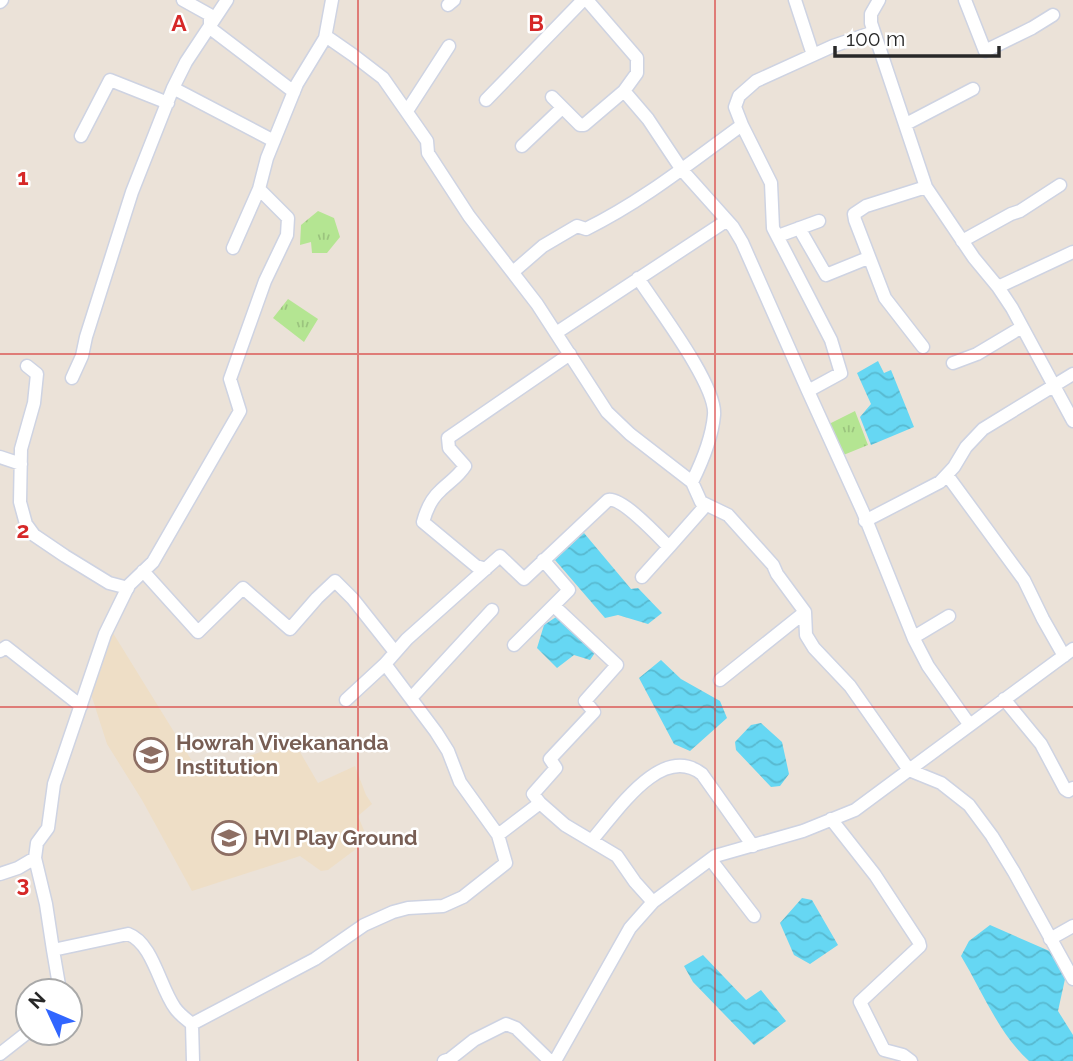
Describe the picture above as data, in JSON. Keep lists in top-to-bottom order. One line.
{"places":{"school or university":["Howrah Vivekananda Institution","HVI Play Ground"]},"scale_bar":"100 m","north":"top left","grid":{"columns":["A","B"],"rows":["1","2","3"]}}
